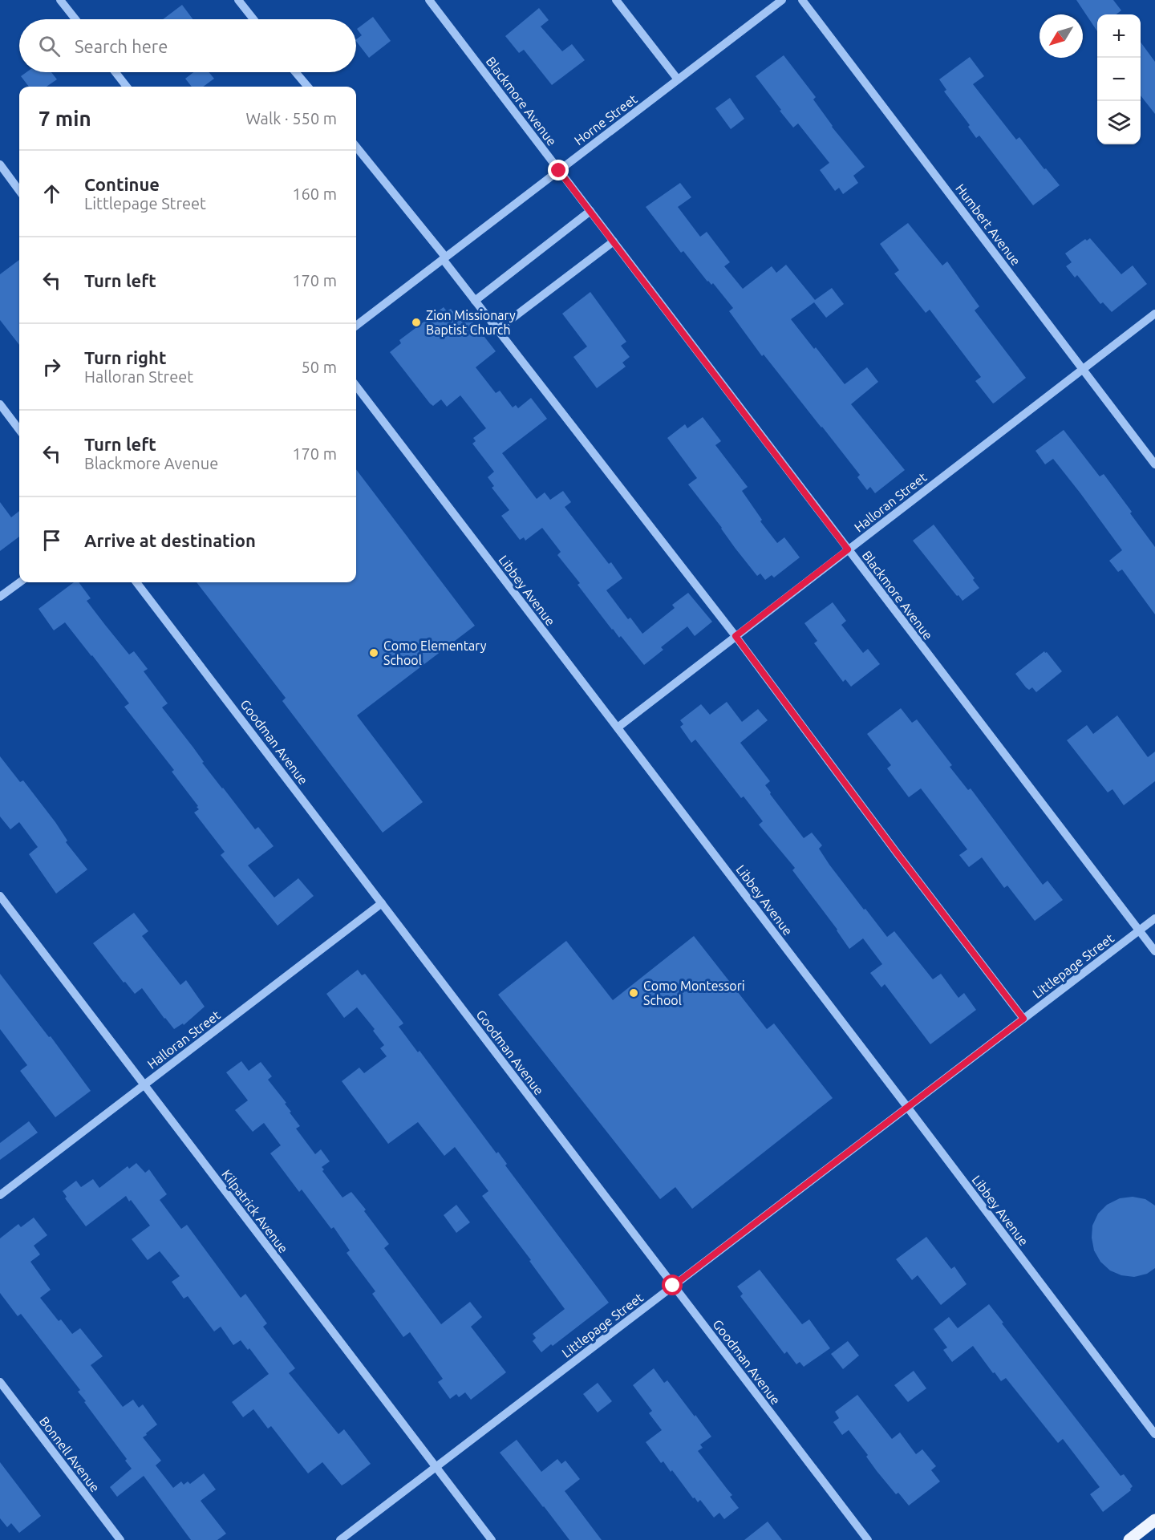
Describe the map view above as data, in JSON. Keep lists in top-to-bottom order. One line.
{"streets":{"street":["Blackmore Avenue","Horne Street","Humbert Avenue","Halloran Street","Libbey Avenue","Goodman Avenue","Littlepage Street","Kilpatrick Avenue","Bonnell Avenue"]},"crossings":[["Blackmore Avenue","Horne Street"],["Blackmore Avenue","Halloran Street"],["Blackmore Avenue","Littlepage Street"],["Humbert Avenue","Halloran Street"],["Halloran Street","Libbey Avenue"],["Halloran Street","Goodman Avenue"],["Halloran Street","Kilpatrick Avenue"],["Libbey Avenue","Littlepage Street"],["Goodman Avenue","Littlepage Street"],["Littlepage Street","Kilpatrick Avenue"]],"places":["Zion Missionary Baptist Church","Como Elementary School","Como Montessori School"],"north":"bottom left","page":{"map_buttons":["+","−"],"search":"Search here","heading":["7 min","Walk · 550 m"],"list":[["Continue","Littlepage Street","160 m"],["Turn left","170 m"],["Turn right","Halloran Street","50 m"],["Turn left","Blackmore Avenue","170 m"],"Arrive at destination"]}}
